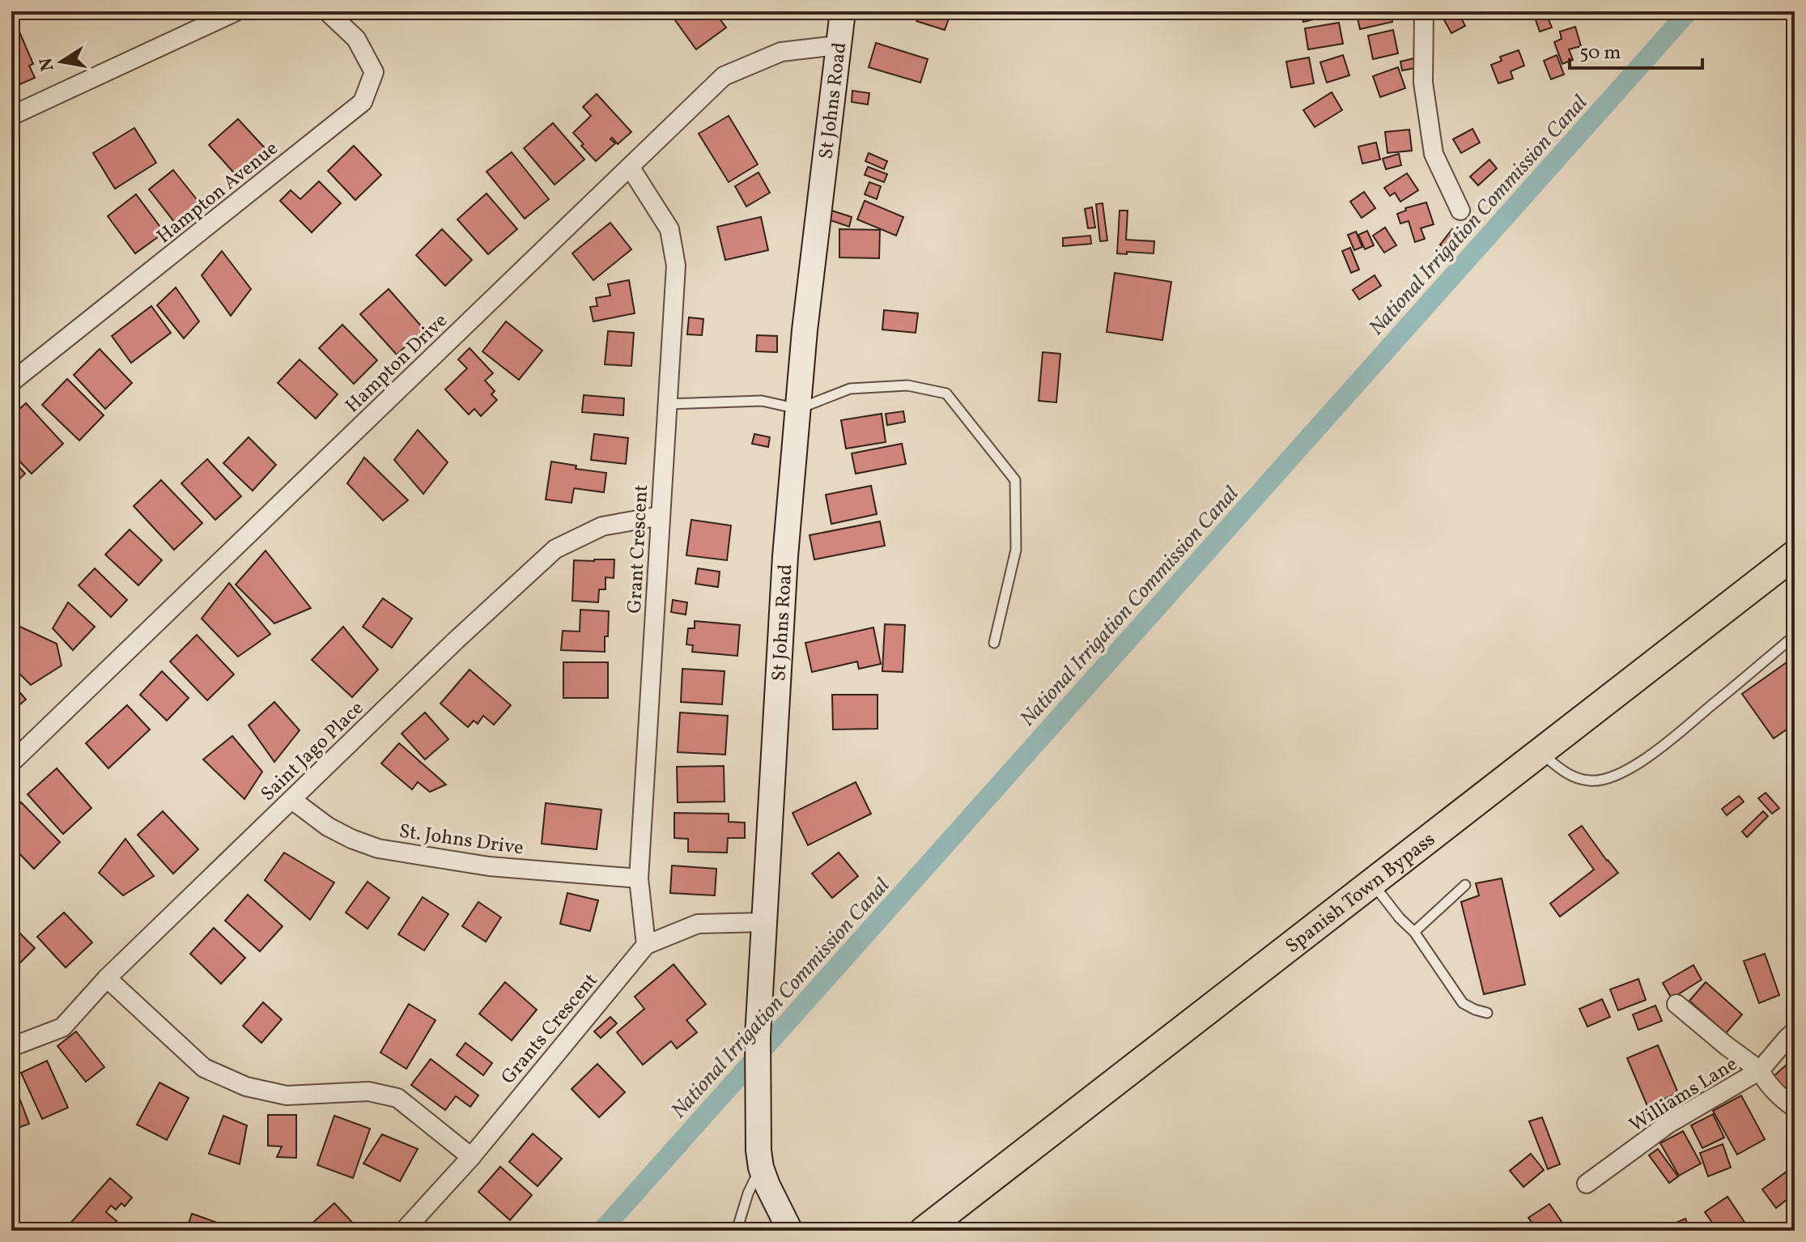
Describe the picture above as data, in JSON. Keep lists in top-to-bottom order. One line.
{"streets":{"main road":["Spanish Town Bypass"],"street":["St Johns Road","Hampton Avenue","Hampton Drive","Grant Crescent","Saint Jago Place","St. Johns Drive","Grants Crescent","Williams Lane"]},"crossings":[["St Johns Road","Hampton Drive"],["St Johns Road","Grants Crescent"],["Hampton Drive","Grant Crescent"],["Grant Crescent","Saint Jago Place"],["Grant Crescent","St. Johns Drive"],["Grant Crescent","Grants Crescent"],["Saint Jago Place","St. Johns Drive"]],"water":["National Irrigation Commission Canal"],"scale_bar":"50 m","north":"left"}
